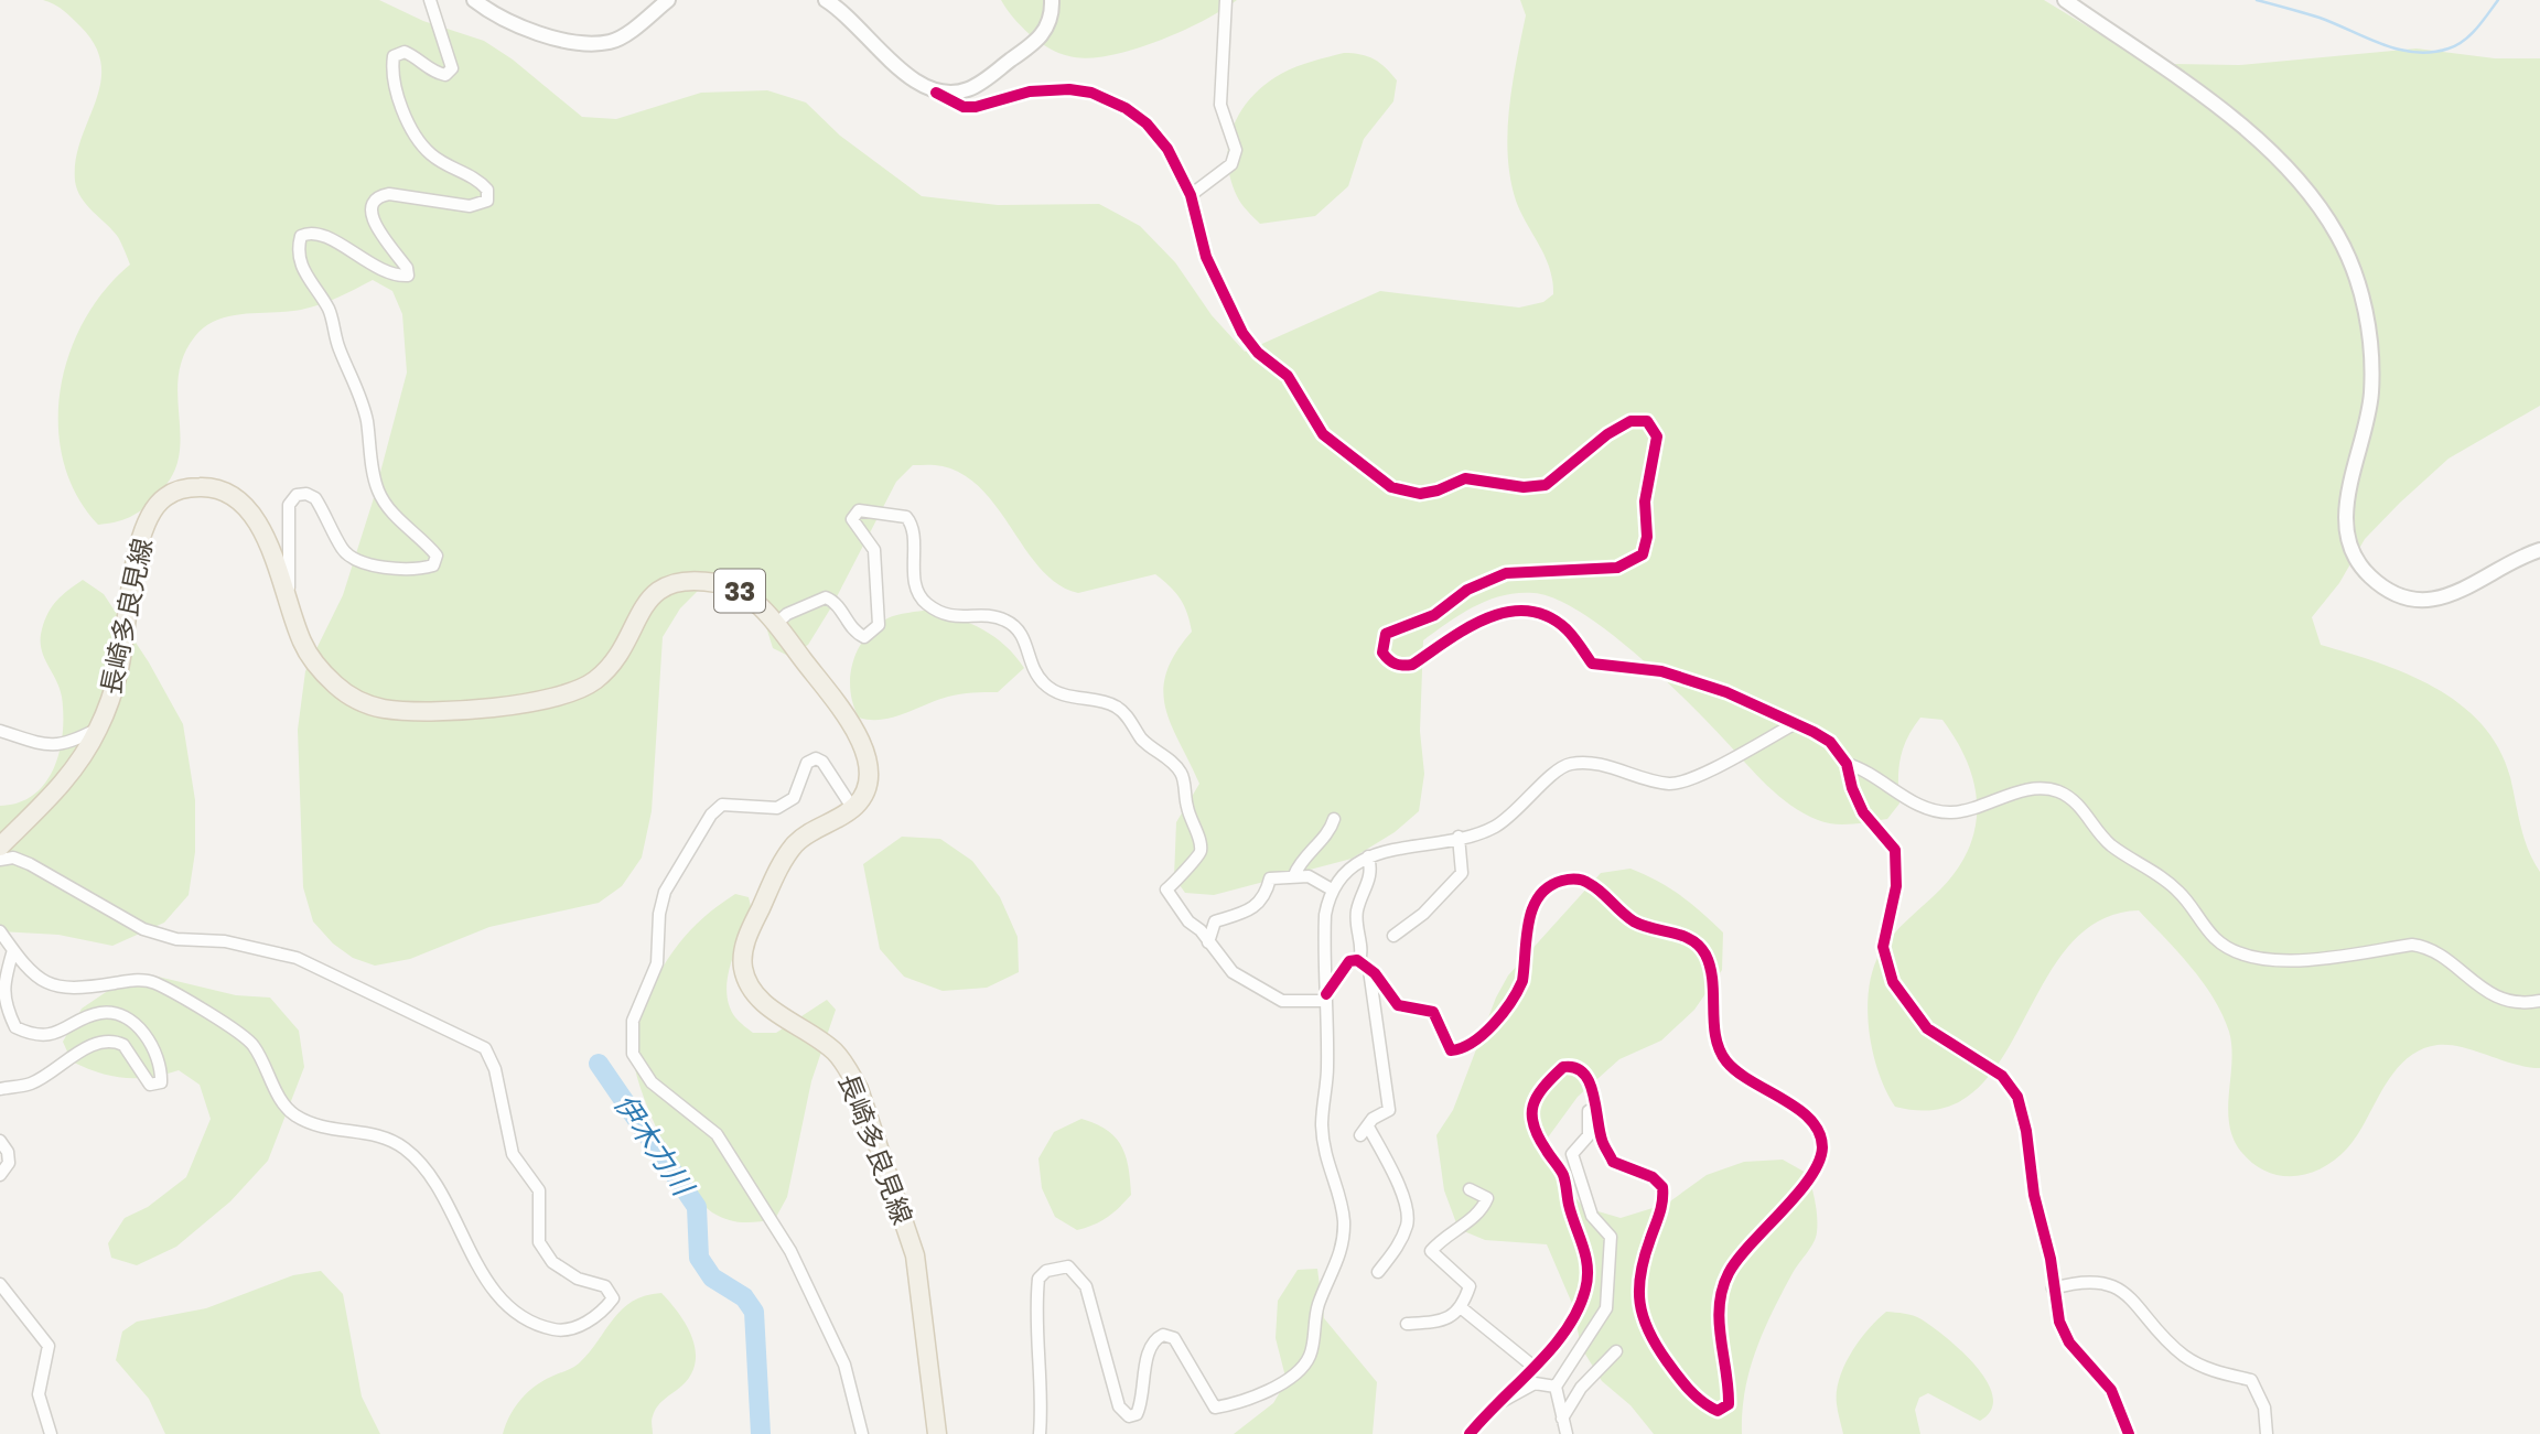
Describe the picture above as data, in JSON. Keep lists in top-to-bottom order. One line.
{"streets":{"main road":["33","長崎多良見線"]},"water":["伊木力川"]}
